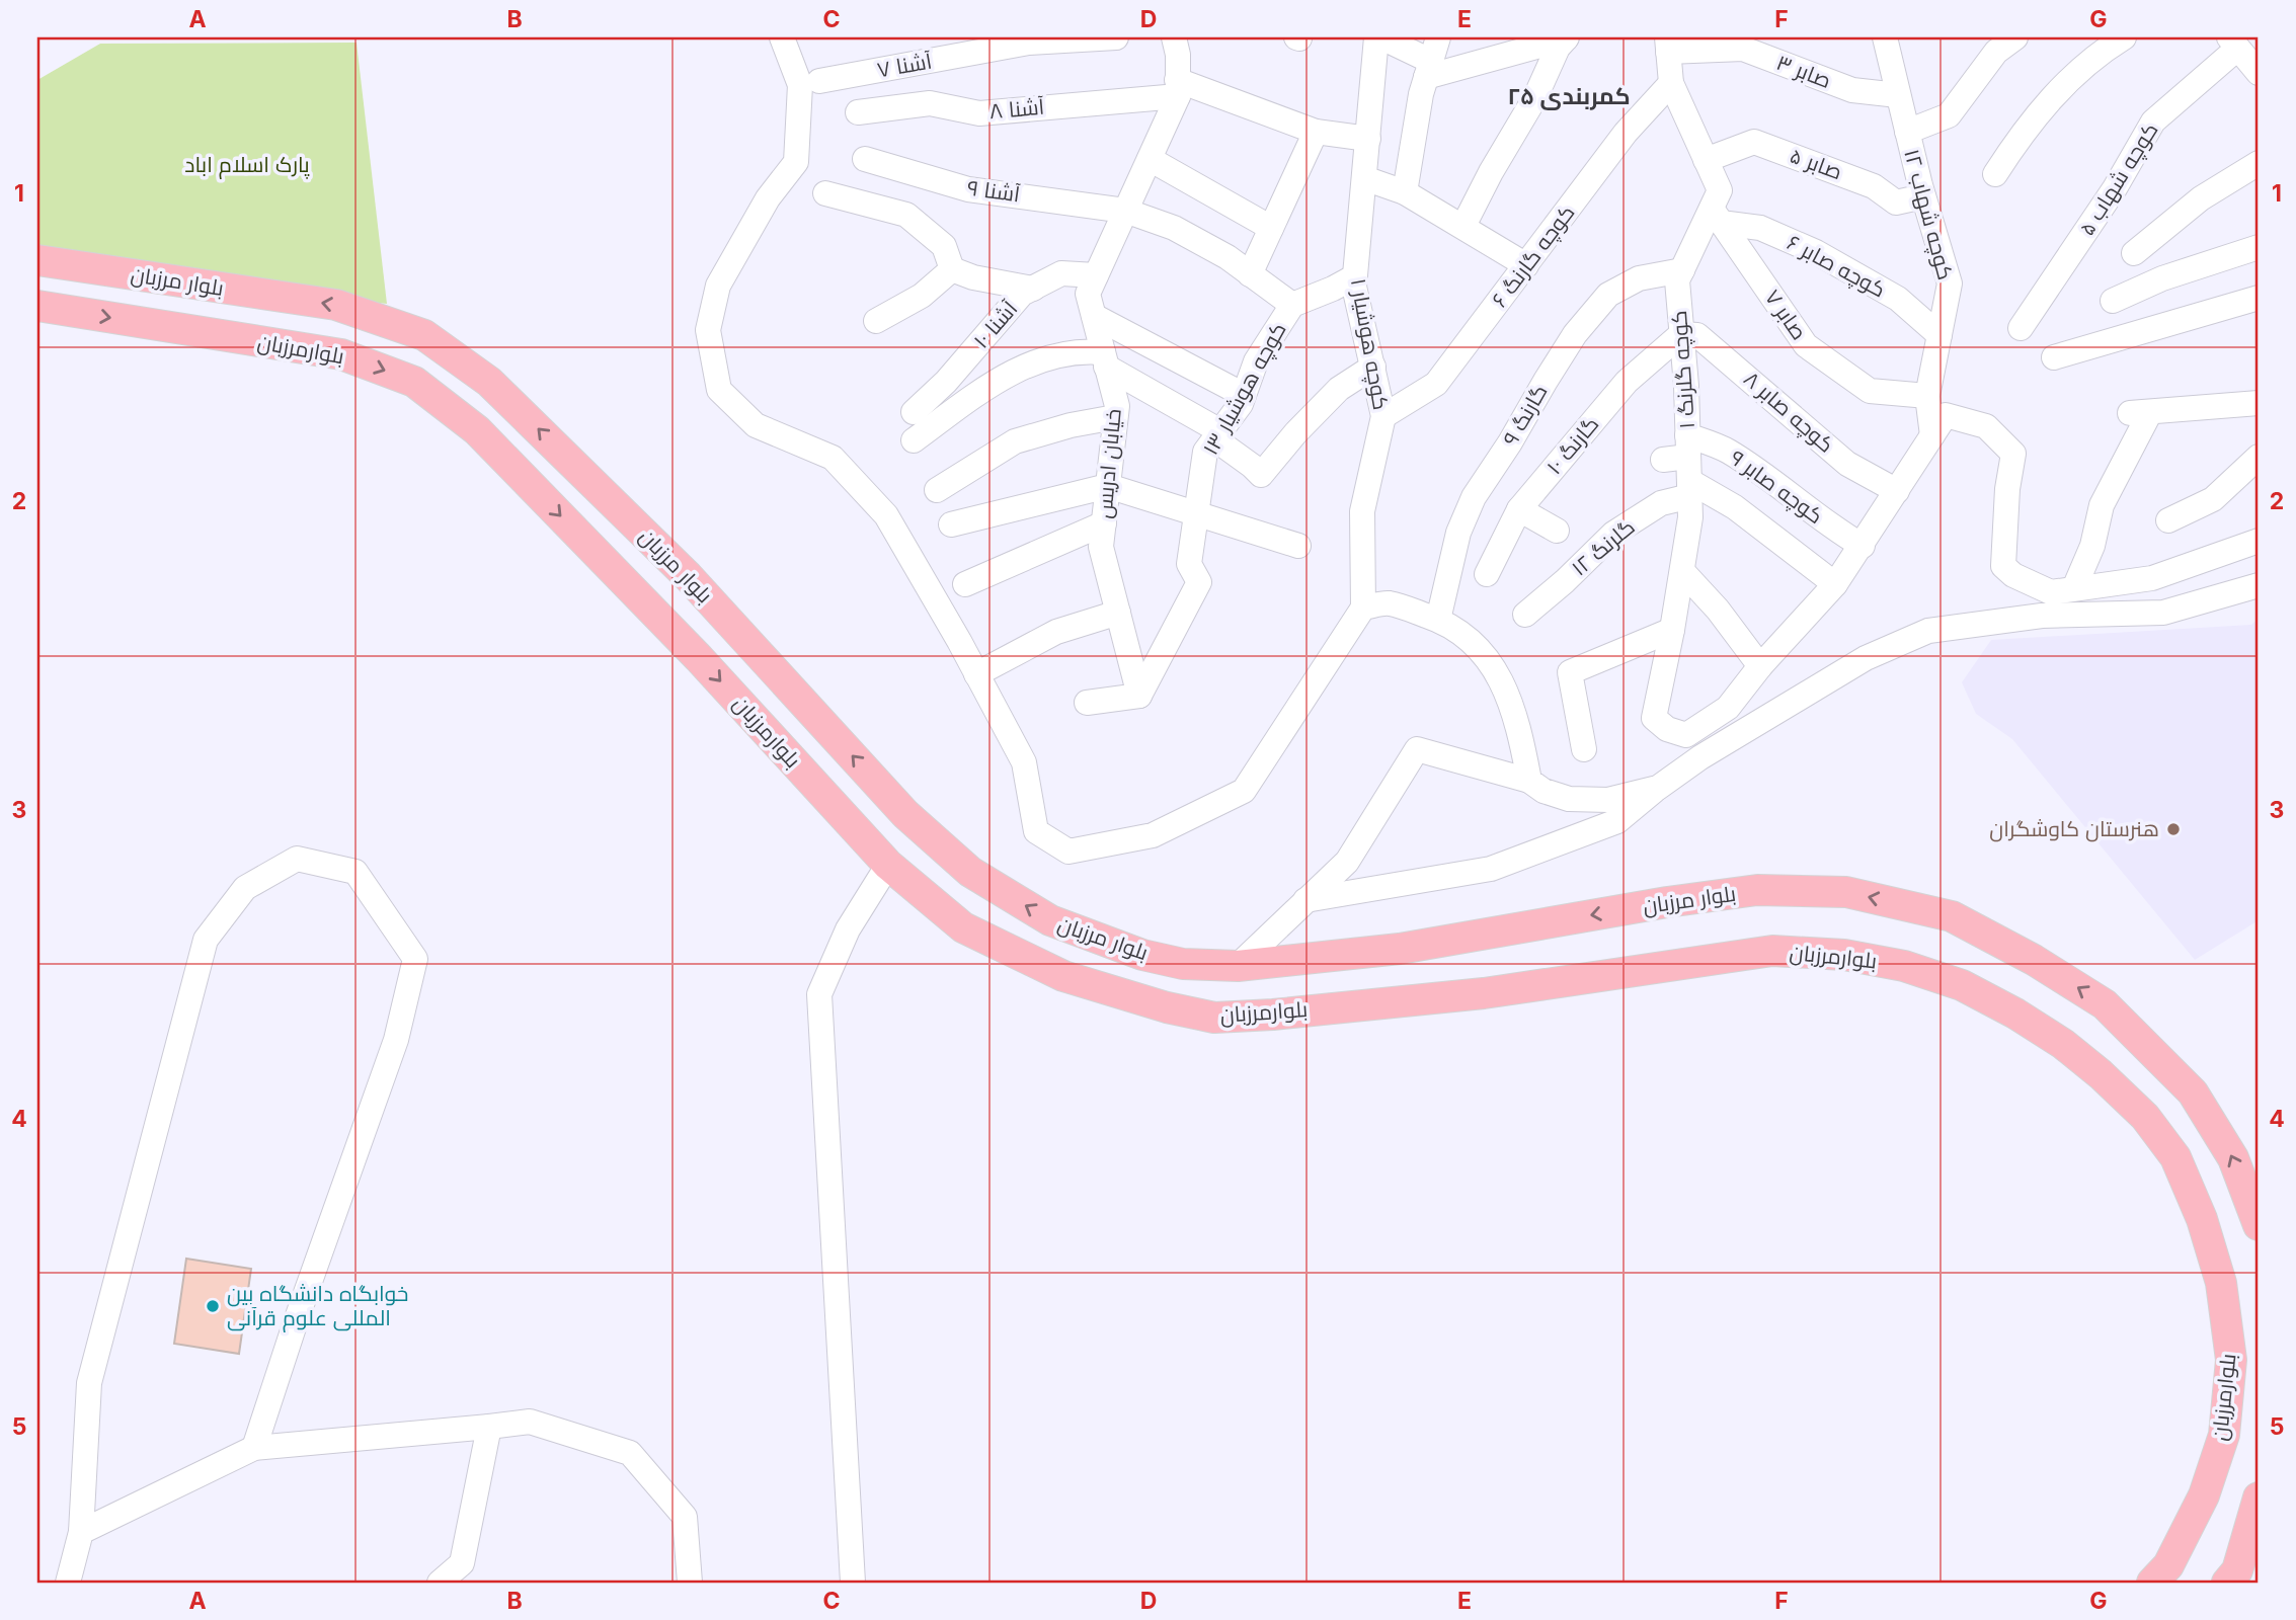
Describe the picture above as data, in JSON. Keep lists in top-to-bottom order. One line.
{"streets":{"main road":["بلوار مرزبان","بلوارمرزبان"],"street":["آشنا ۷","صابر ۳","آشنا ۸","صابر ۵","کوچه شهاب ۵","آشنا ۹","کوچه شهاب ۱۲","کوچه گارنگ ۶","کوچه صابر ۶","صابر ۷","آشنا ۱۰","کوچه هوشیار ۱","کوچه گلرنگ ۱","کوچه هوشیار ۱۳","کوچه صابر ۸","گارنگ ۹","گارنگ ۱۰","خیابان ادریس","کوچه صابر ۹","گلرنگ ۱۲"]},"crossings":[["صابر ۳","کوچه شهاب ۱۲"],["صابر ۳","کوچه گلرنگ ۱"],["آشنا ۸","خیابان ادریس"],["صابر ۵","کوچه شهاب ۱۲"],["صابر ۵","کوچه گلرنگ ۱"],["آشنا ۹","کوچه هوشیار ۱۳"],["آشنا ۹","خیابان ادریس"],["کوچه شهاب ۱۲","کوچه صابر ۶"],["کوچه شهاب ۱۲","صابر ۷"],["کوچه گارنگ ۶","کوچه هوشیار ۱"],["کوچه گارنگ ۶","کوچه گلرنگ ۱"],["کوچه صابر ۶","صابر ۷"],["کوچه صابر ۶","کوچه گلرنگ ۱"],["صابر ۷","کوچه گلرنگ ۱"],["آشنا ۱۰","خیابان ادریس"],["کوچه هوشیار ۱","کوچه هوشیار ۱۳"],["کوچه گلرنگ ۱","کوچه صابر ۸"],["کوچه گلرنگ ۱","گارنگ ۹"],["کوچه گلرنگ ۱","گارنگ ۱۰"],["کوچه گلرنگ ۱","کوچه صابر ۹"],["کوچه گلرنگ ۱","گلرنگ ۱۲"],["کوچه هوشیار ۱۳","خیابان ادریس"],["کوچه صابر ۸","گارنگ ۱۰"]],"one_way":["بلوار مرزبان"],"districts":["کمربندی ۲۵"],"parks":["پارک اسلام اباد"],"places":["هنرستان کاوشگران","خوابگاه دانشگاه بین المللی علوم قرآنی"],"grid":{"columns":["A","B","C","D","E","F","G"],"rows":["1","2","3","4","5"]}}
